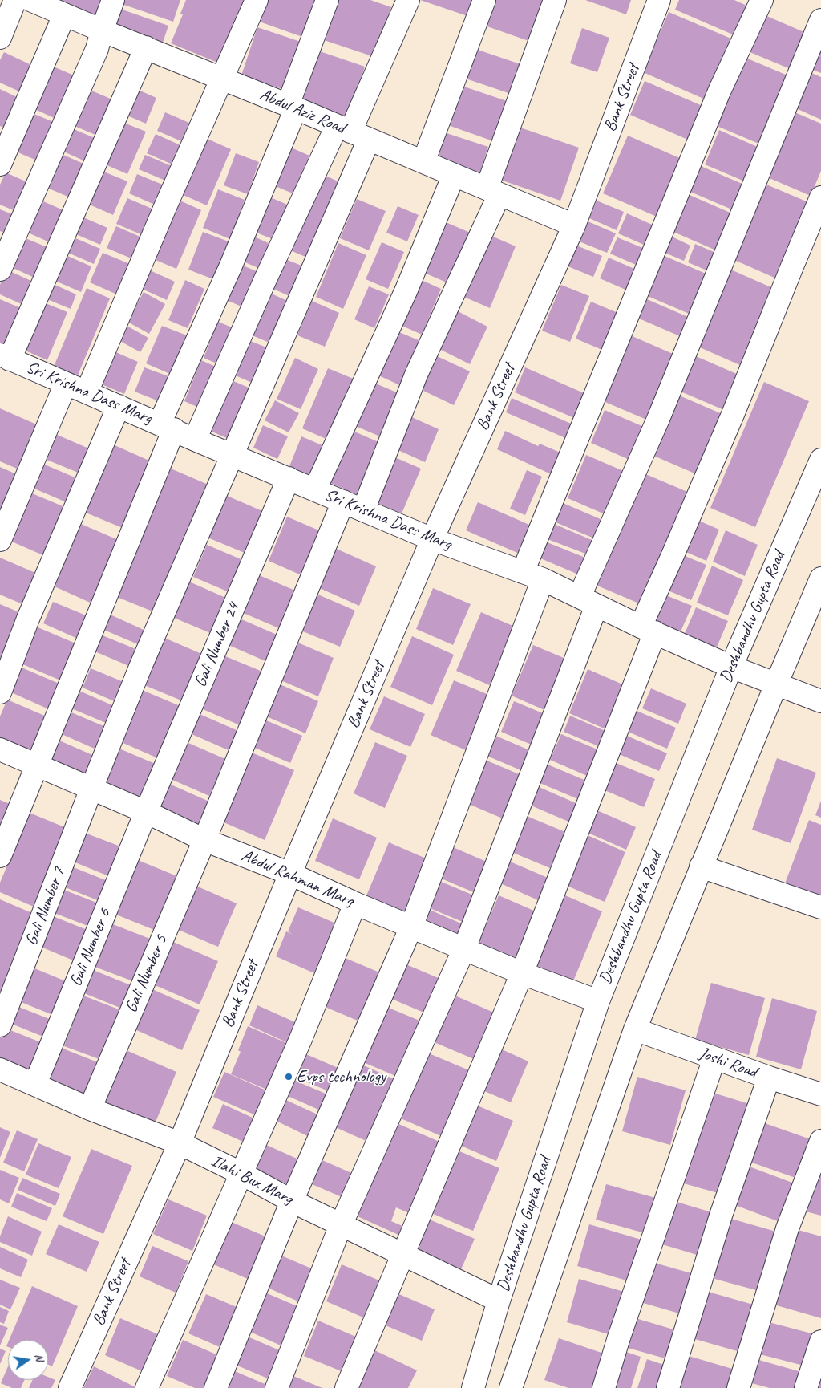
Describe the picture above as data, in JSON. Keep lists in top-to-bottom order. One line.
{"streets":{"street":["Bank Street","Abdul Aziz Road","Sri Krishna Dass Marg","Deshbandhu Gupta Road","Gali Number 24","Abdul Rahman Marg","Gali Number 7","Gali Number 6","Gali Number 5","Joshi Road","Ilahi Bux Marg"]},"crossings":[["Bank Street","Abdul Aziz Road"],["Bank Street","Sri Krishna Dass Marg"],["Bank Street","Abdul Rahman Marg"],["Bank Street","Ilahi Bux Marg"],["Abdul Aziz Road","Gali Number 7"],["Sri Krishna Dass Marg","Deshbandhu Gupta Road"],["Sri Krishna Dass Marg","Gali Number 24"],["Sri Krishna Dass Marg","Gali Number 7"],["Sri Krishna Dass Marg","Gali Number 5"],["Deshbandhu Gupta Road","Abdul Rahman Marg"],["Deshbandhu Gupta Road","Ilahi Bux Marg"],["Gali Number 24","Abdul Rahman Marg"],["Gali Number 24","Gali Number 6"],["Abdul Rahman Marg","Gali Number 7"],["Abdul Rahman Marg","Gali Number 6"],["Abdul Rahman Marg","Gali Number 5"],["Gali Number 6","Ilahi Bux Marg"],["Gali Number 5","Ilahi Bux Marg"]],"places":["Evps technology"],"north":"right"}
